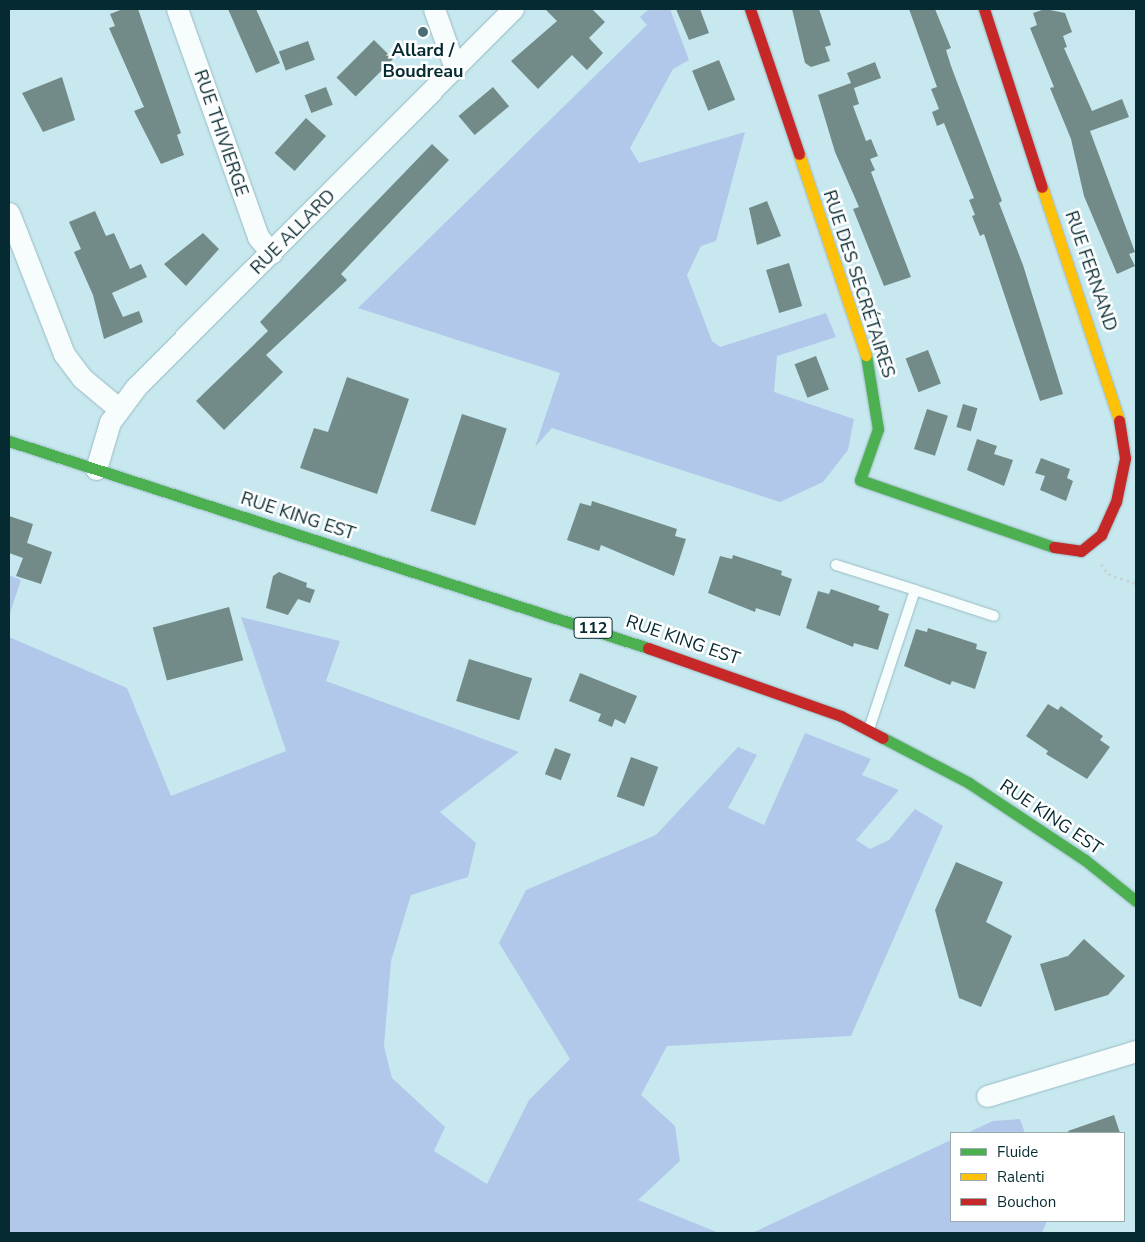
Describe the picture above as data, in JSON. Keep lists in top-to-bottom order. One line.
{"streets":{"street":["RUE THIVIERGE","RUE ALLARD","RUE FERNAND","RUE DES SECRÉTAIRES","RUE KING EST","112"]},"crossings":[["RUE THIVIERGE","RUE ALLARD"],["RUE ALLARD","RUE KING EST"],["RUE FERNAND","RUE DES SECRÉTAIRES"]],"places":["Allard / Boudreau"],"legend":["Fluide","Ralenti","Bouchon"]}
